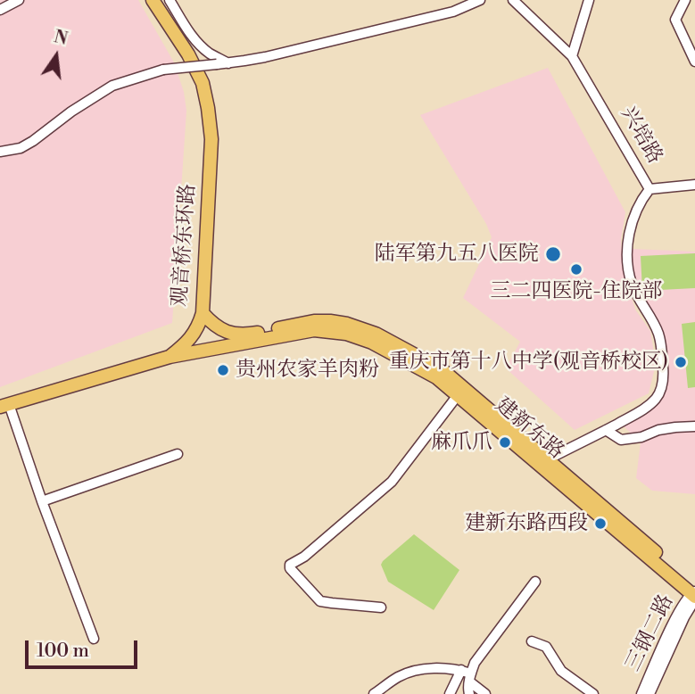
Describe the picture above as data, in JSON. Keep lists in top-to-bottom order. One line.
{"streets":{"main road":["观音桥东环路","建新东路"],"street":["兴培路","三钢二路"]},"crossings":[["兴培路","建新东路"],["观音桥东环路","建新东路"],["建新东路","三钢二路"]],"places":["陆军第九五八医院","三二四医院-住院部","重庆市第十八中学(观音桥校区)","贵州农家羊肉粉","麻爪爪","建新东路西段"],"scale_bar":"100 m","north":"top"}
